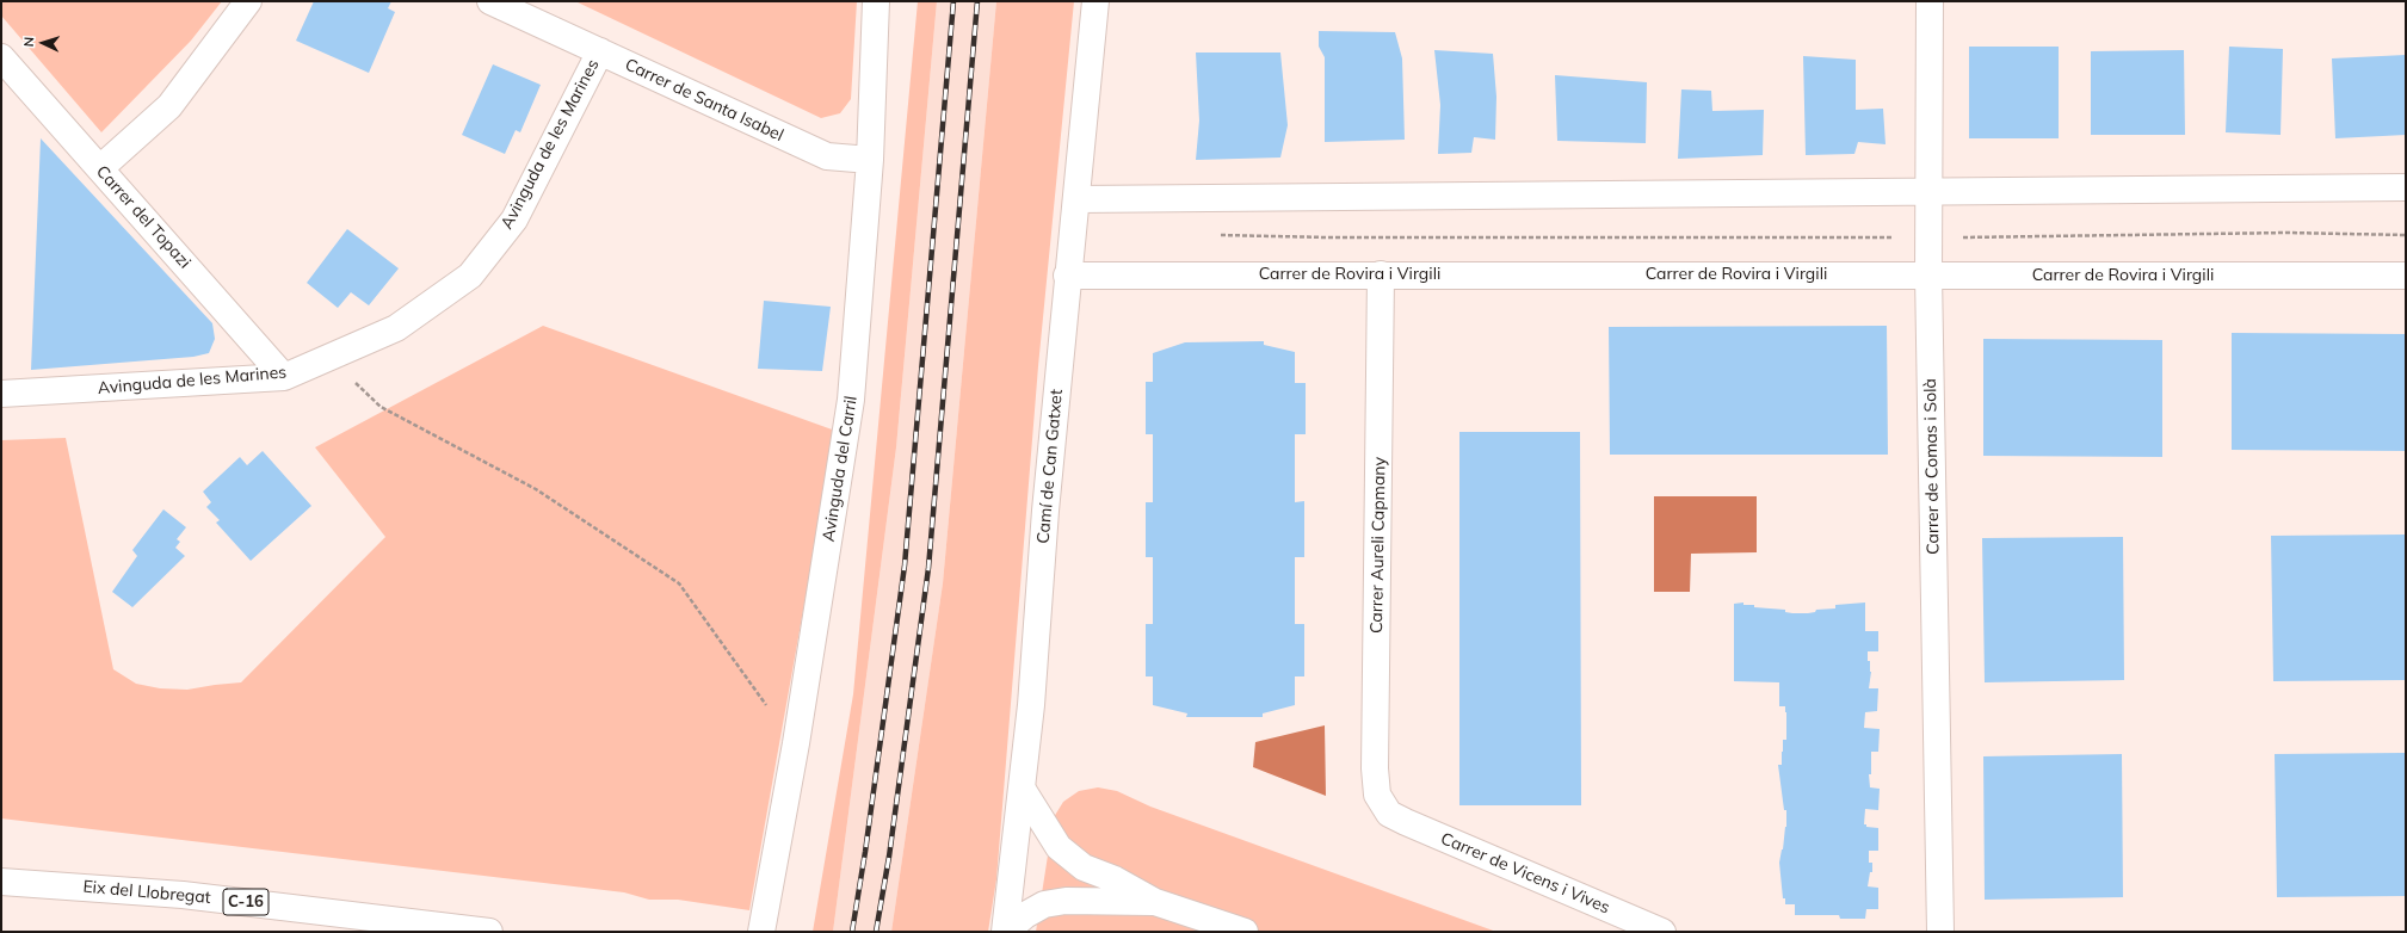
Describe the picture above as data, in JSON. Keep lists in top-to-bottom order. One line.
{"streets":{"main road":["Carrer de Santa Isabel","Avinguda de les Marines","Carrer del Topazi","Carrer de Rovira i Virgili","Camí de Can Gatxet","Carrer de Comas i Solà","Avinguda del Carril","Carrer Aureli Capmany","Carrer de Vicens i Vives","Eix del Llobregat","C-16"]},"crossings":[["Carrer de Santa Isabel","Avinguda de les Marines"],["Carrer de Santa Isabel","Avinguda del Carril"],["Avinguda de les Marines","Carrer del Topazi"],["Carrer de Rovira i Virgili","Camí de Can Gatxet"],["Carrer de Rovira i Virgili","Carrer de Comas i Solà"],["Carrer de Rovira i Virgili","Carrer Aureli Capmany"],["Carrer Aureli Capmany","Carrer de Vicens i Vives"]],"north":"left"}
